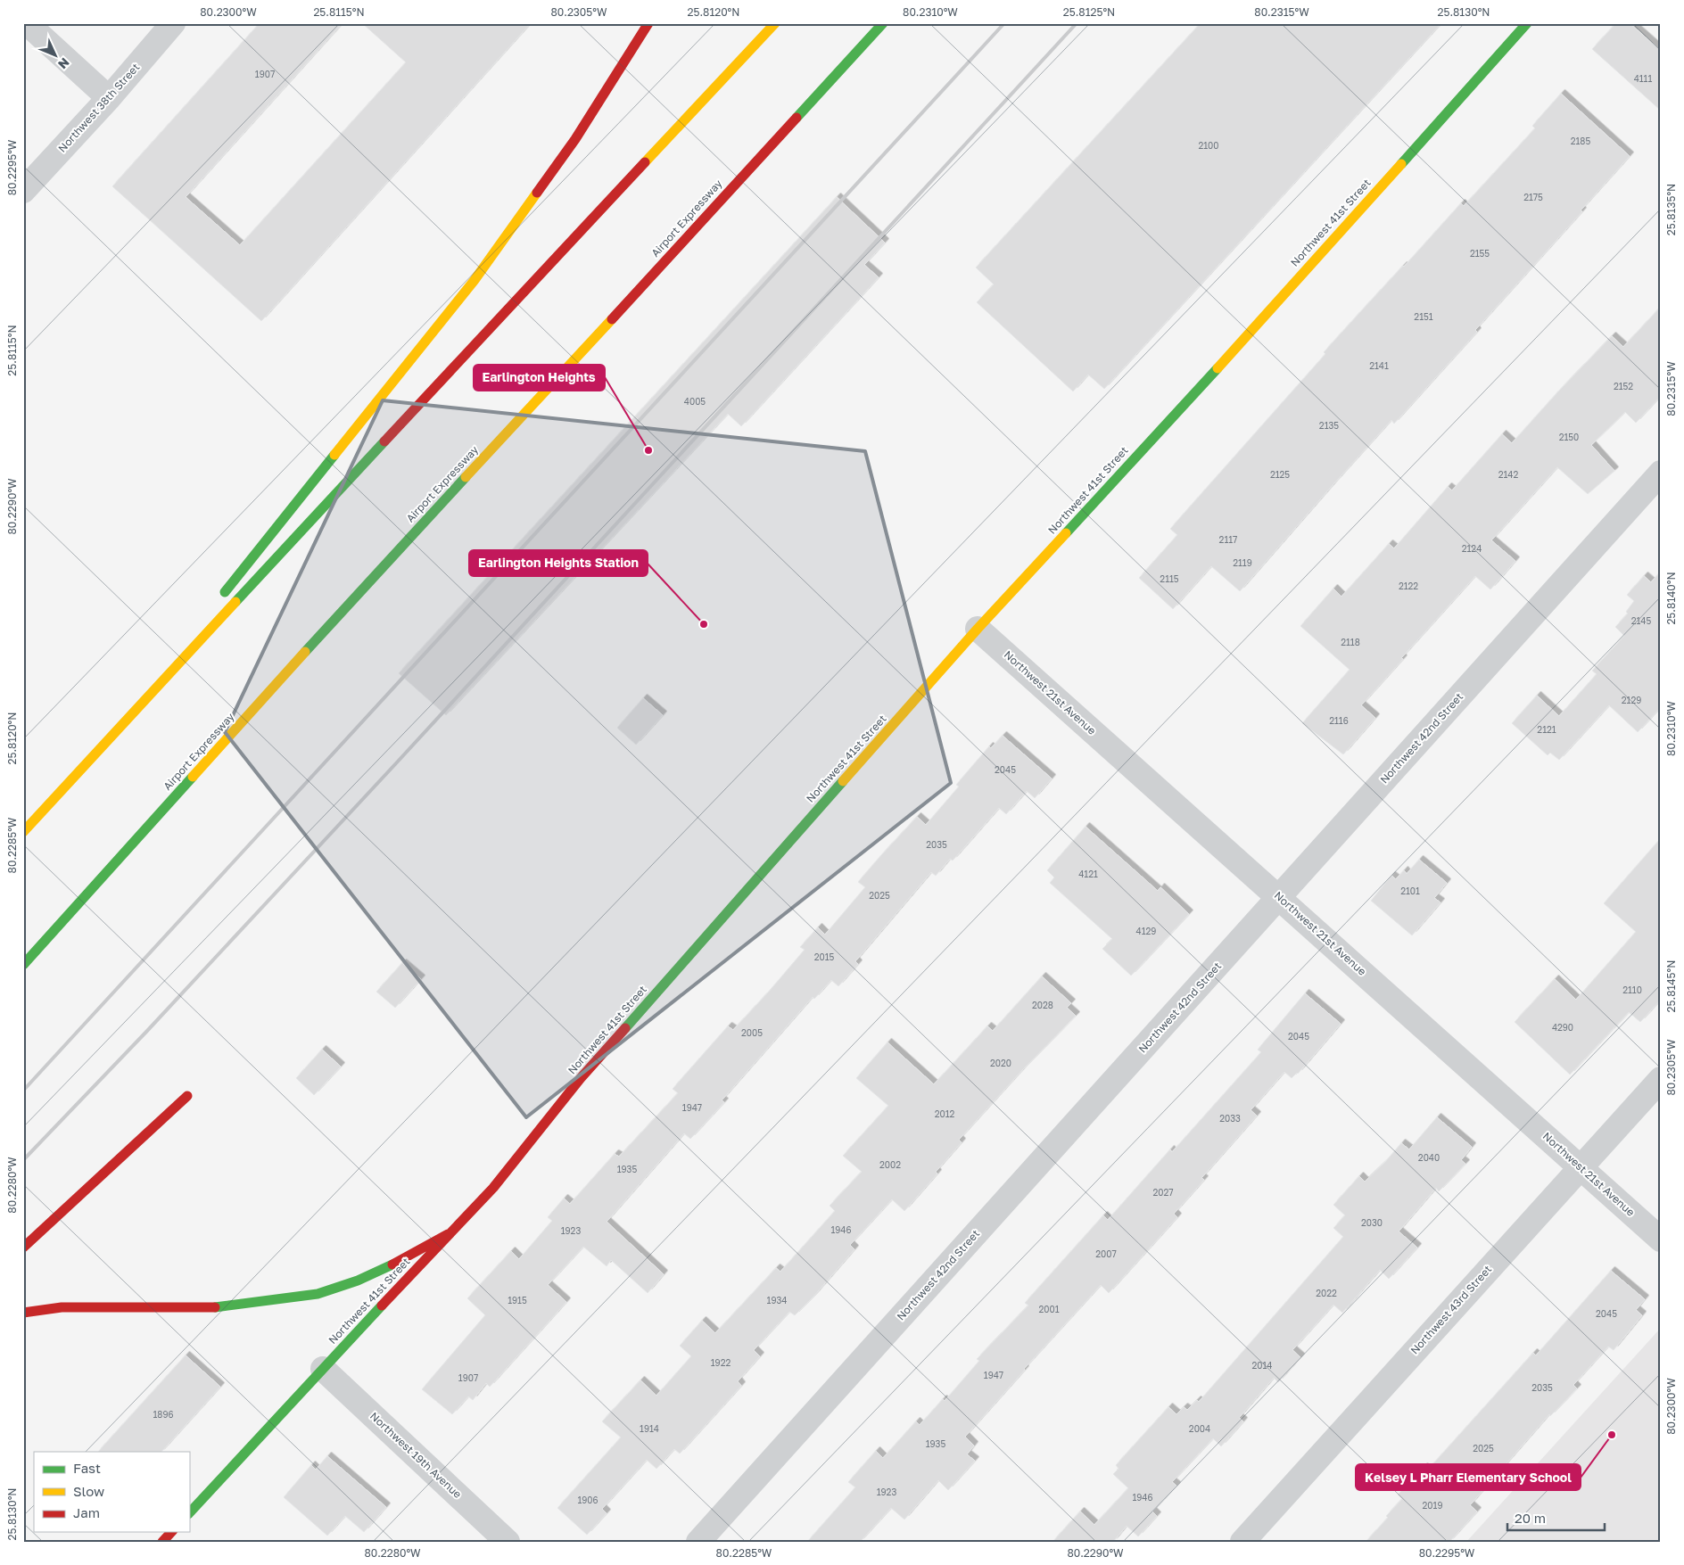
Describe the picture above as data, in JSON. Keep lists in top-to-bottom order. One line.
{"streets":{"main road":["Airport Expressway","Northwest 41st Street"],"street":["Northwest 38th Street","Northwest 21st Avenue","Northwest 42nd Street","Northwest 43rd Street","Northwest 19th Avenue"]},"crossings":[["Northwest 41st Street","Northwest 21st Avenue"],["Northwest 41st Street","Northwest 19th Avenue"],["Northwest 21st Avenue","Northwest 42nd Street"],["Northwest 21st Avenue","Northwest 43rd Street"]],"places":["Earlington Heights","Earlington Heights Station","Kelsey L Pharr Elementary School"],"house_numbers":["1907","4111","2185","2100","2175","2155","2151","2141","2152","4005","2135","2150","2125","2142","2117","2124","2119","2115","2122","2145","2118","2129","2116","2121","2045","2035","4121","2101","2025","4129","2015","2110","2028","4290","2005","2045","2020","1947","2012","2033","2040","2002","1935","2027","2030","1946","1923","2007","2022","1915","1934","2001","2045","1922","2014","1947","1907","2035","1896","1914","2004","1935","2025","1923","1946","1906","2019"],"legend":["Fast","Slow","Jam"],"scale_bar":"20 m","north":"bottom right","coordinates":["80.2300°W","25.8115°N","80.2305°W","25.8120°N","80.2310°W","25.8125°N","80.2315°W","25.8130°N","80.2295°W","25.8135°N","80.2290°W","25.8140°N","80.2285°W","25.8145°N","80.2280°W"]}
